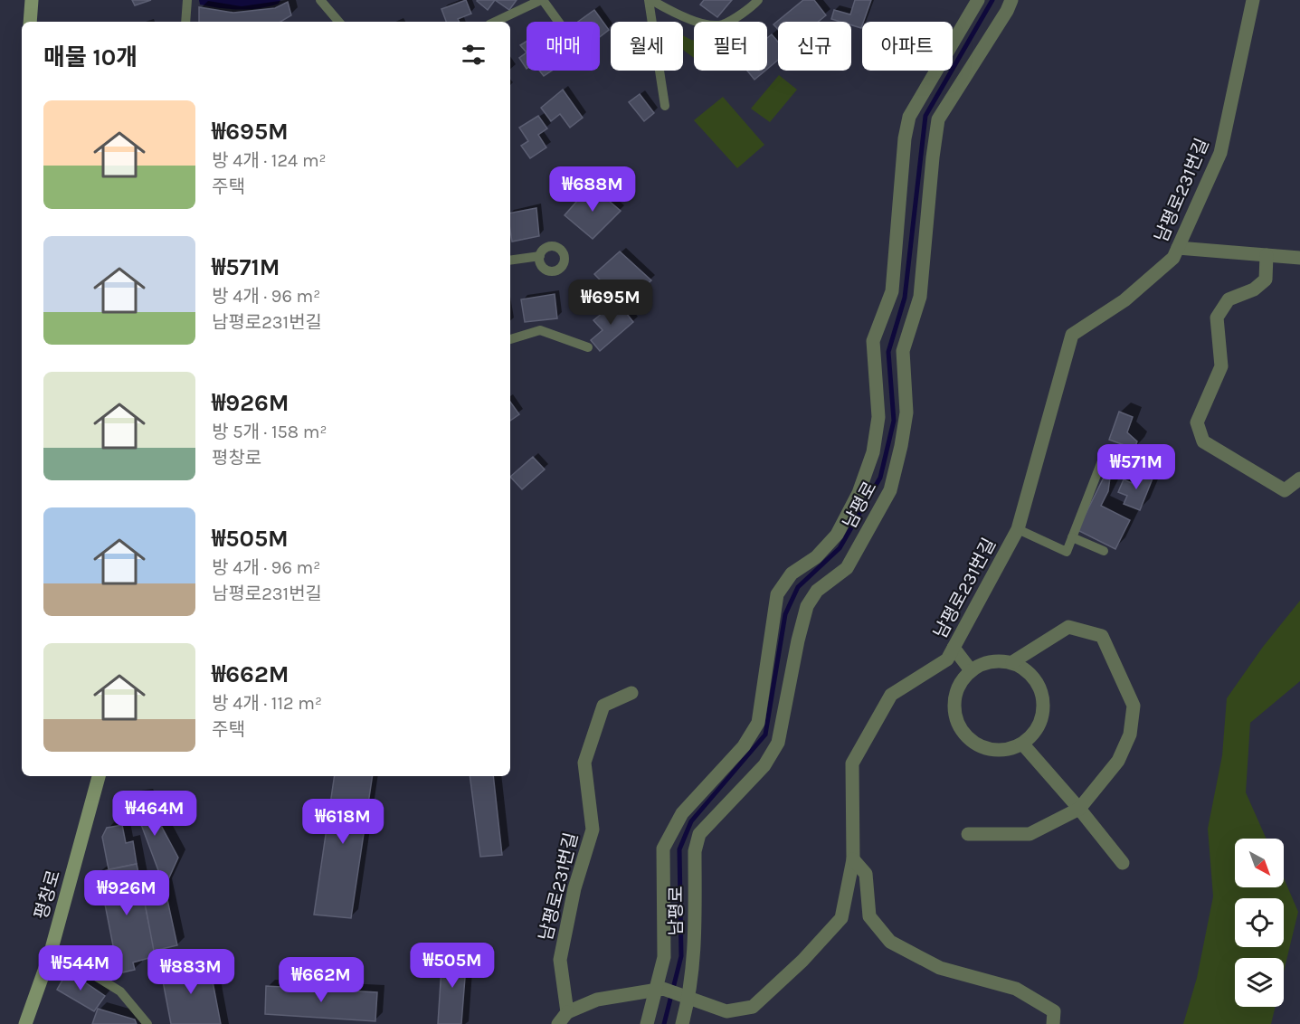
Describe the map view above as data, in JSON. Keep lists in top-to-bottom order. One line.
{"streets":{"street":["남평로231번길","남평로","평창로"]},"crossings":[["남평로231번길","남평로"]],"north":"bottom right","page":{"chip":["매매","월세","필터","신규","아파트"],"heading":"매물 10개","list":[{"name":"₩695M","note":"방 4개 · 124 m² · 주택"},{"name":"₩571M","note":"방 4개 · 96 m² · 남평로231번길"},{"name":"₩926M","note":"방 5개 · 158 m² · 평창로"},{"name":"₩505M","note":"방 4개 · 96 m² · 남평로231번길"},{"name":"₩662M","note":"방 4개 · 112 m² · 주택"}],"price":["₩688M","₩695M","₩571M","₩464M","₩618M","₩926M","₩505M","₩544M","₩883M","₩662M"]}}
